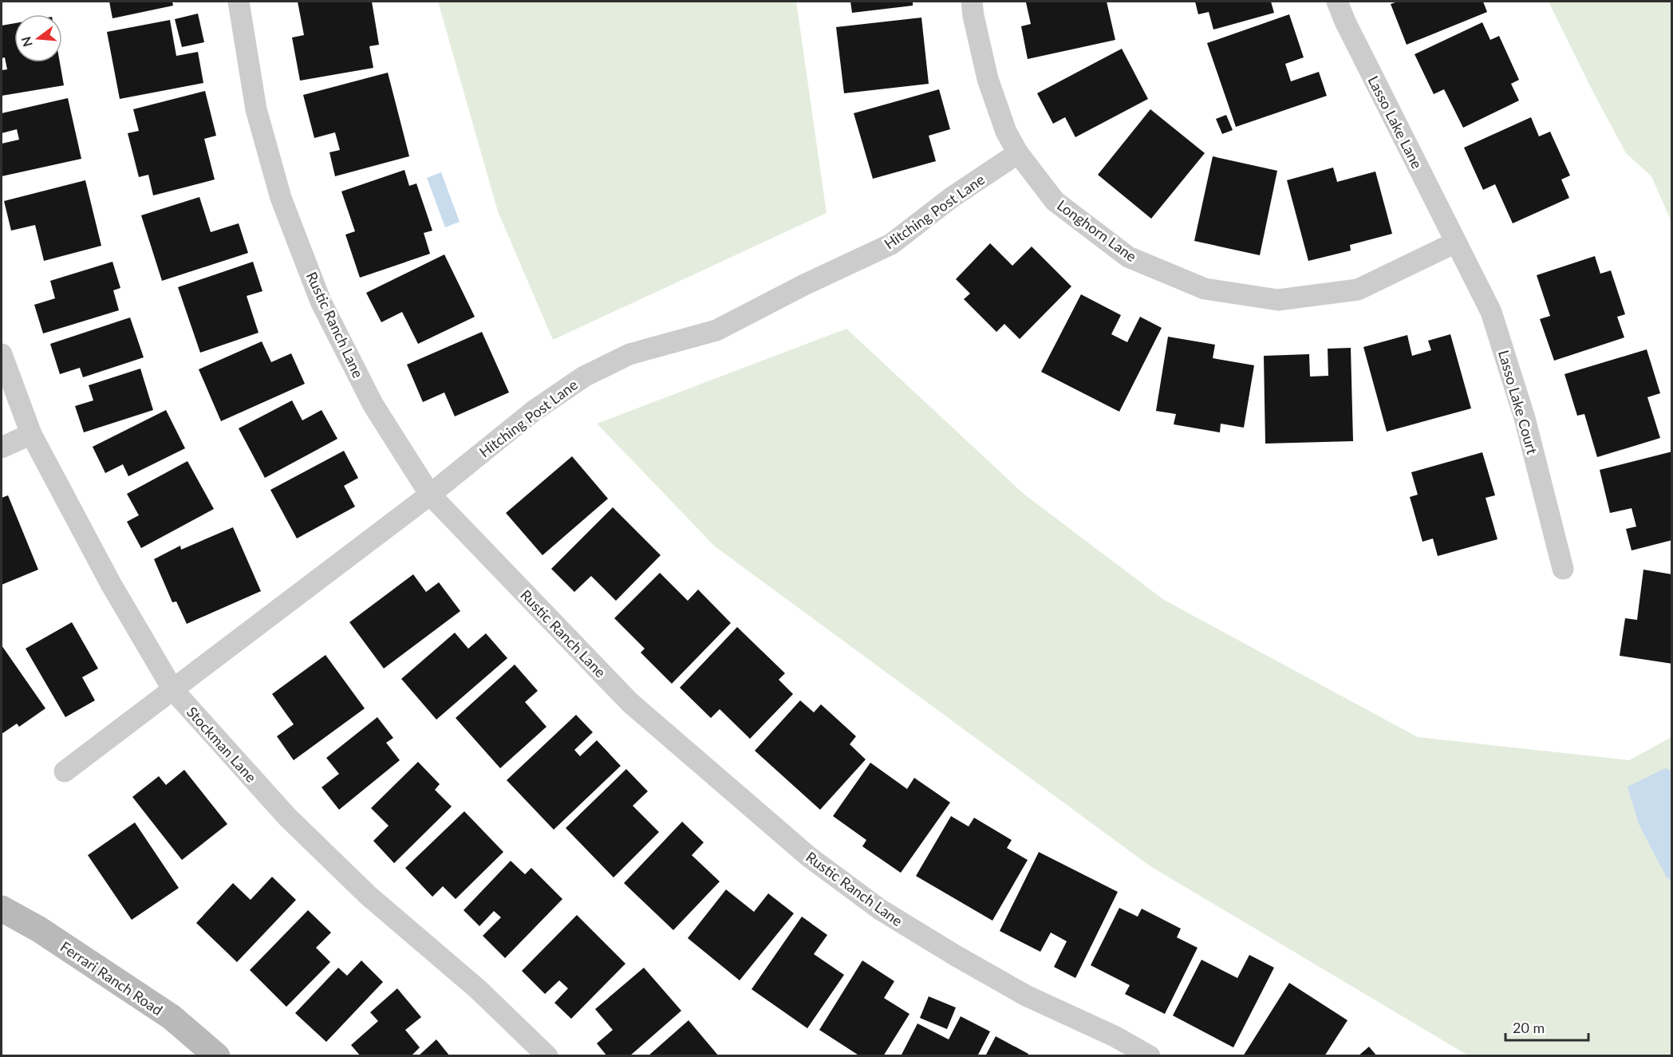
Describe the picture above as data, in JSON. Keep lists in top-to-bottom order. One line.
{"streets":{"main road":["Ferrari Ranch Road"],"street":["Lasso Lake Lane","Hitching Post Lane","Longhorn Lane","Rustic Ranch Lane","Lasso Lake Court","Stockman Lane"]},"crossings":[["Lasso Lake Lane","Longhorn Lane"],["Lasso Lake Lane","Lasso Lake Court"],["Hitching Post Lane","Longhorn Lane"],["Hitching Post Lane","Rustic Ranch Lane"],["Hitching Post Lane","Stockman Lane"],["Longhorn Lane","Lasso Lake Court"]],"scale_bar":"20 m","north":"left"}
